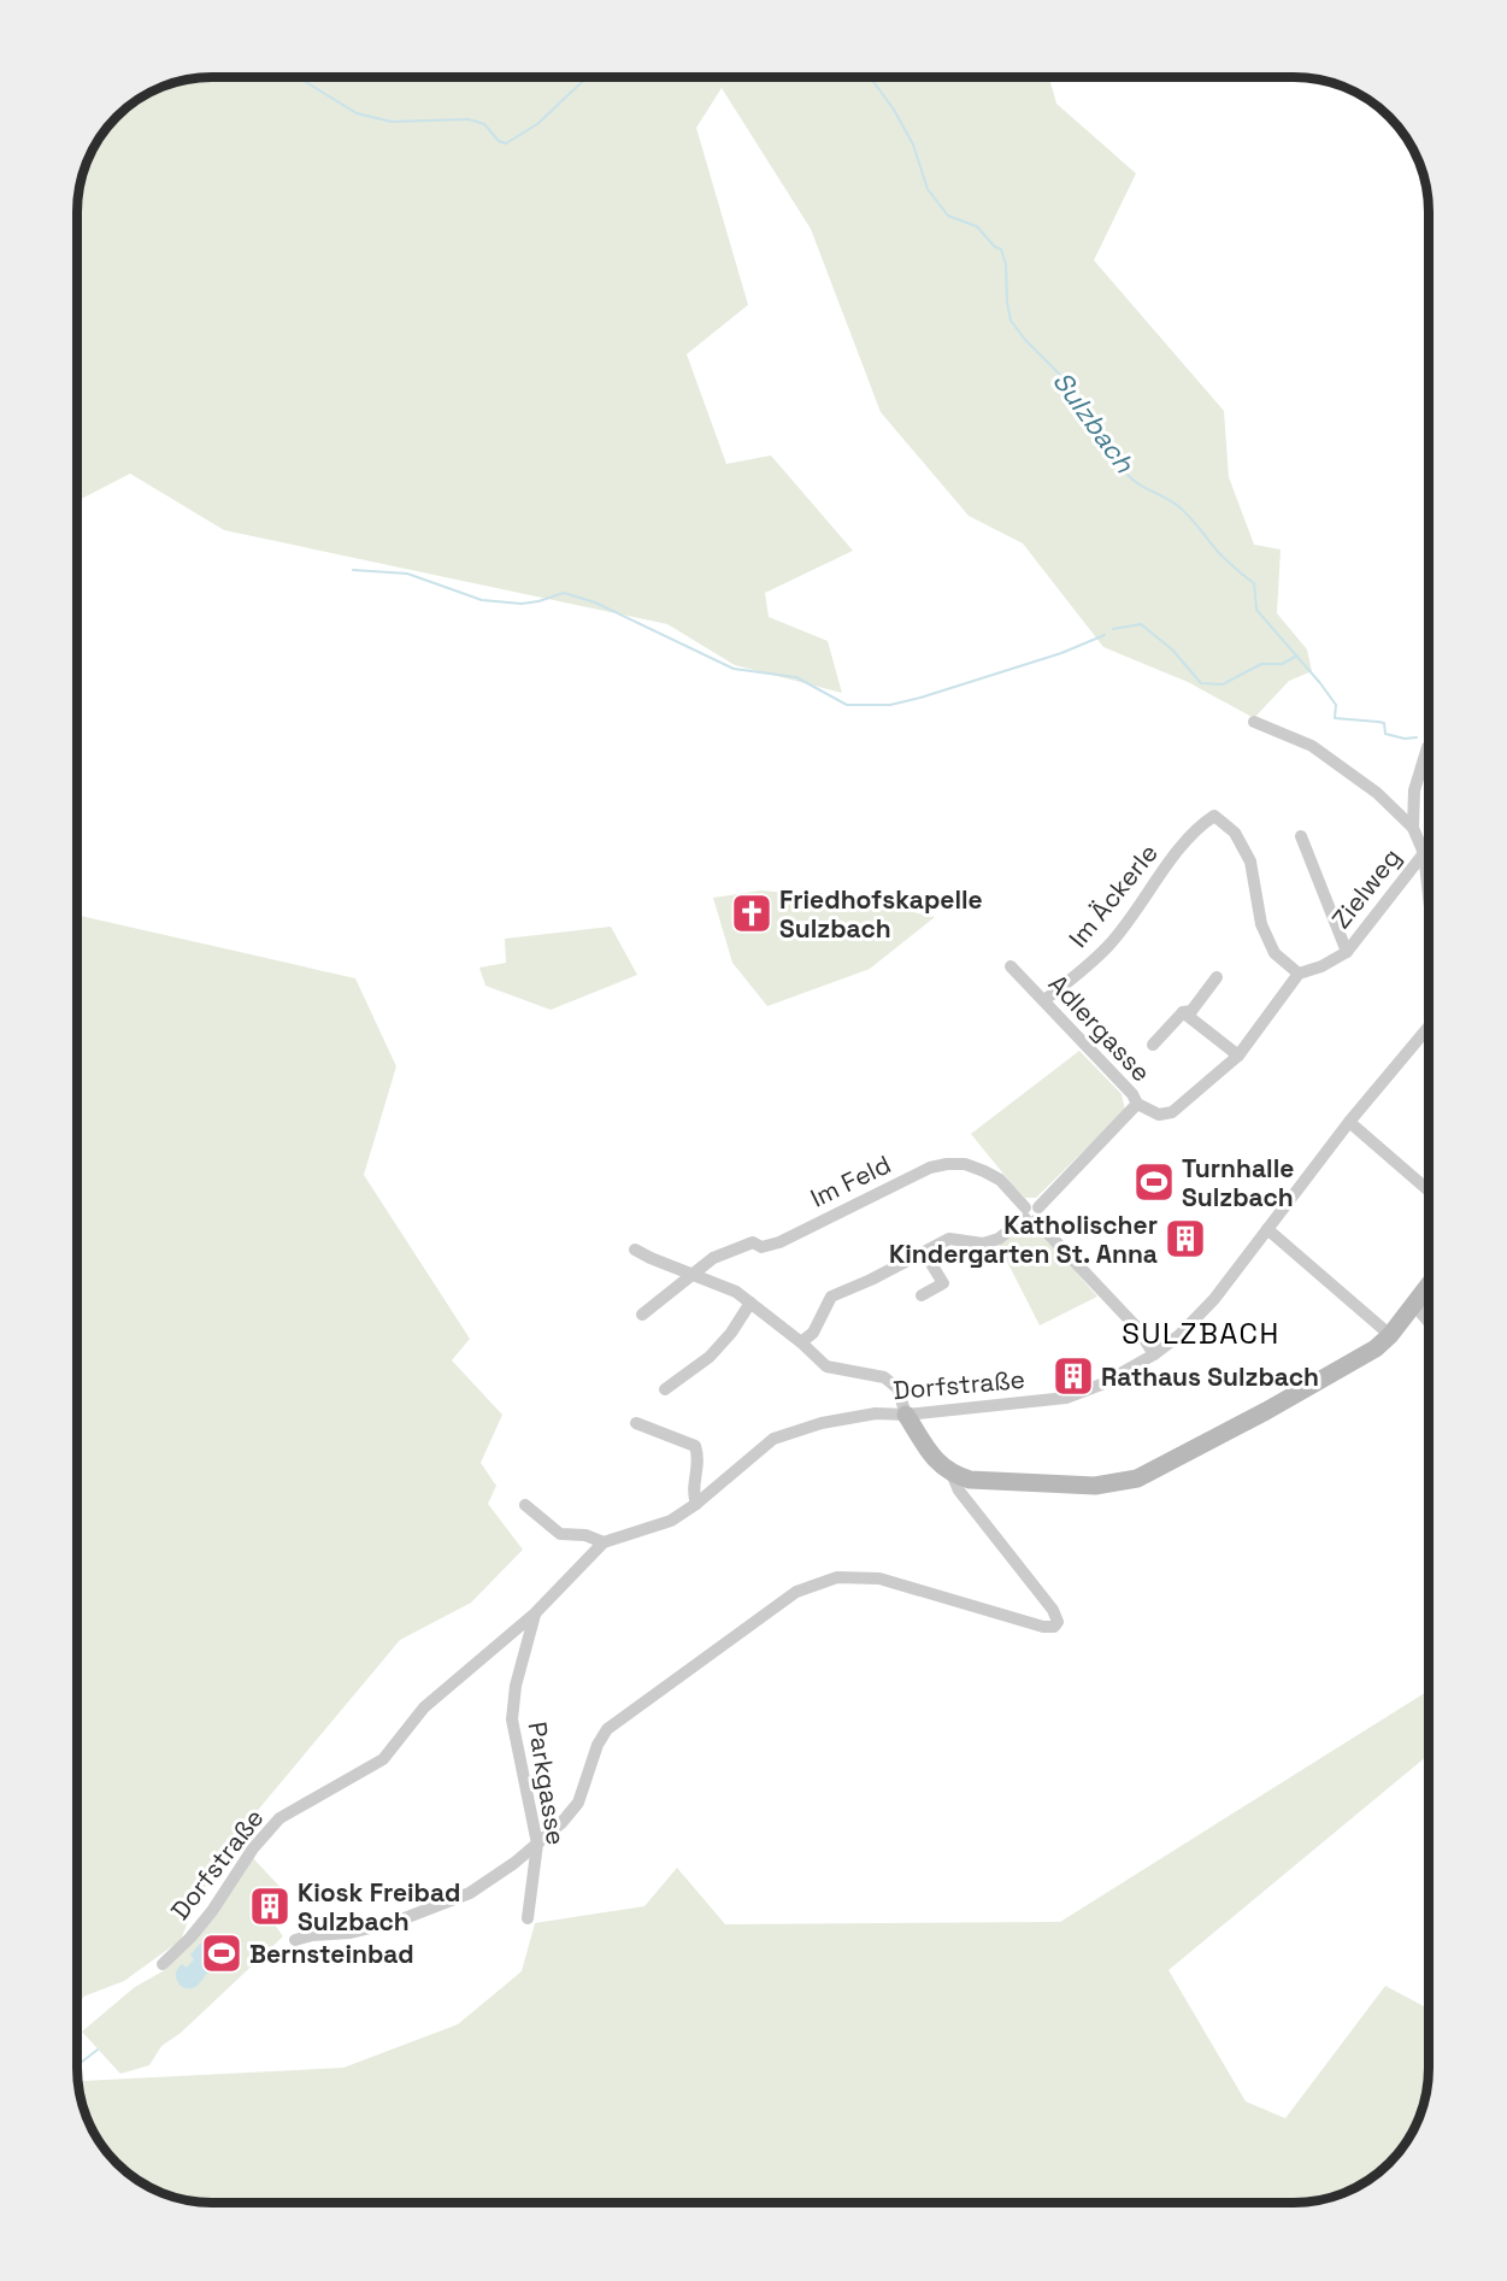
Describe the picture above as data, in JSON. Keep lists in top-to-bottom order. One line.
{"streets":{"street":["Zielweg","Im Äckerle","Adlergasse","Im Feld","Dorfstraße","Parkgasse"]},"crossings":[["Zielweg","Im Äckerle"],["Im Äckerle","Adlergasse"],["Dorfstraße","Parkgasse"]],"districts":["SULZBACH"],"water":["Sulzbach"],"places":{"church":["Friedhofskapelle Sulzbach"],"sports":["Turnhalle Sulzbach","Bernsteinbad"],"building":["Katholischer Kindergarten St. Anna","Rathaus Sulzbach","Kiosk Freibad Sulzbach"]}}
